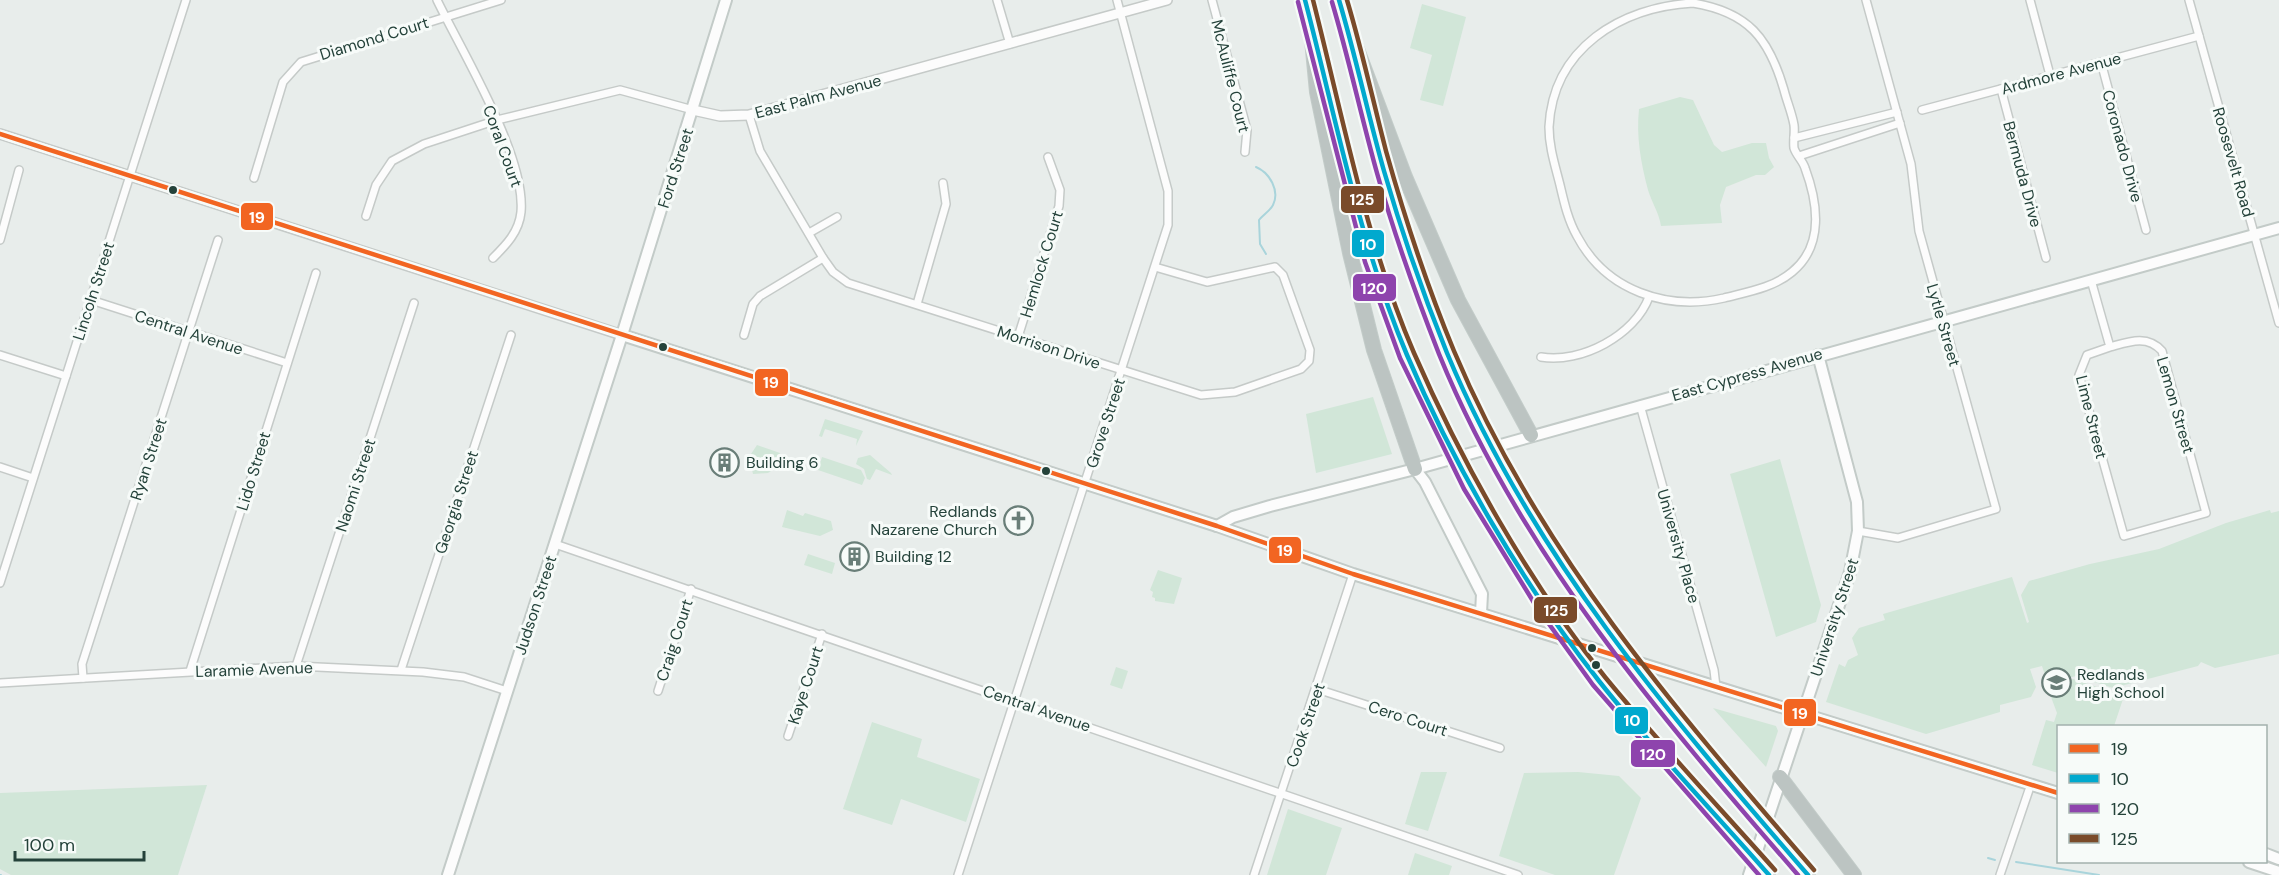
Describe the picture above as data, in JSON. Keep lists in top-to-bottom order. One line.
{"streets":{"main road":["Ford Street","East Cypress Avenue","Judson Street","University Street"],"street":["Diamond Court","Ardmore Avenue","McAuliffe Court","East Palm Avenue","Coral Court","Coronado Drive","Roosevelt Road","Bermuda Drive","Hemlock Court","Lincoln Street","Lytle Street","Central Avenue","Morrison Drive","Lemon Street","Lime Street","Grove Street","Ryan Street","Lido Street","Naomi Street","Georgia Street","University Place","Craig Court","Laramie Avenue","Kaye Court","Cero Court","Cook Street"]},"crossings":[["Diamond Court","Coral Court"],["Ardmore Avenue","Coronado Drive"],["Ardmore Avenue","Roosevelt Road"],["Ardmore Avenue","Bermuda Drive"],["East Palm Avenue","Coral Court"],["East Palm Avenue","Ford Street"],["East Palm Avenue","Morrison Drive"],["East Palm Avenue","Grove Street"],["Roosevelt Road","East Cypress Avenue"],["Ford Street","Judson Street"],["Hemlock Court","Morrison Drive"],["Lincoln Street","Central Avenue"],["Lytle Street","East Cypress Avenue"],["Lytle Street","University Street"],["Central Avenue","Grove Street"],["Central Avenue","Ryan Street"],["Central Avenue","Lido Street"],["Central Avenue","Judson Street"],["Central Avenue","Craig Court"],["Central Avenue","Kaye Court"],["Central Avenue","Cook Street"],["Morrison Drive","Grove Street"],["East Cypress Avenue","University Place"],["East Cypress Avenue","University Street"],["Lemon Street","Lime Street"],["Ryan Street","Laramie Avenue"],["Lido Street","Laramie Avenue"],["Naomi Street","Laramie Avenue"],["Georgia Street","Laramie Avenue"],["Judson Street","Laramie Avenue"],["Cero Court","Cook Street"]],"places":{"building":["Building 6","Building 12"],"church":["Redlands Nazarene Church"],"school or university":["Redlands High School"]},"lines":["transit line 10","transit line 125","transit line 120","transit line 19"],"legend":["19","10","120","125"],"scale_bar":"100 m"}
